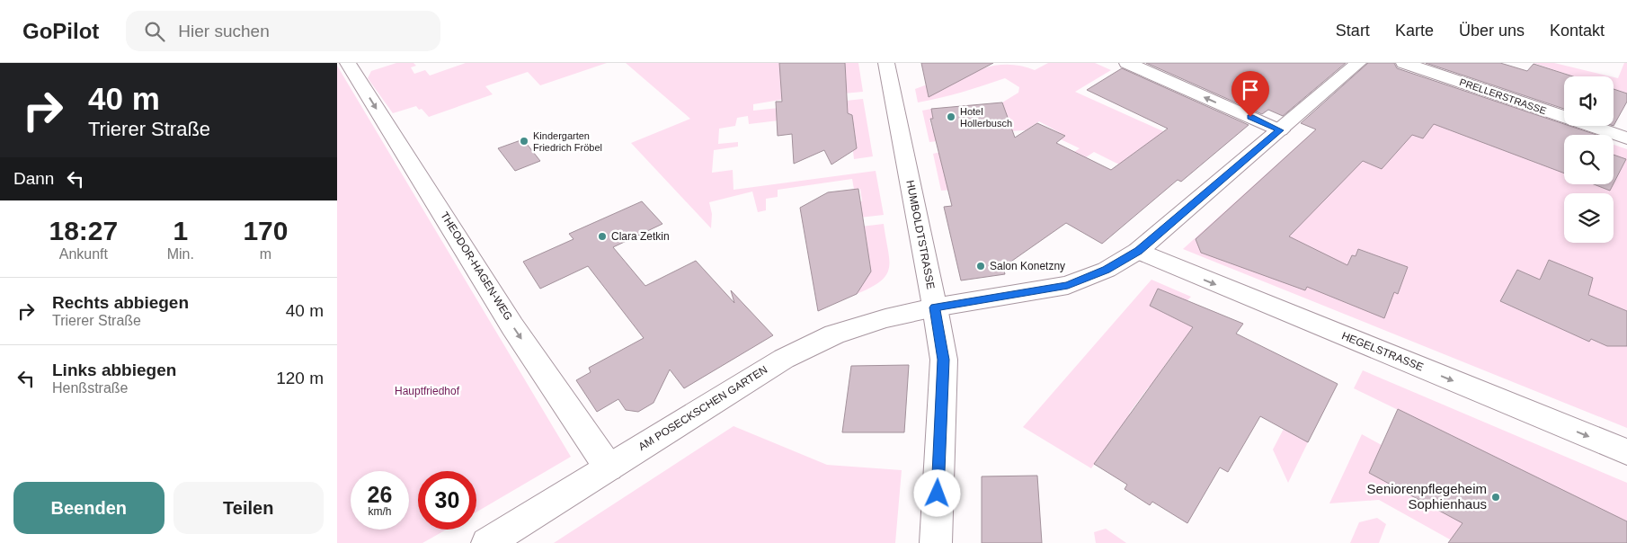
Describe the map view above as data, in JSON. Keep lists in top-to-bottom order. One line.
{"streets":{"street":["PRELLERSTRASSE","HUMBOLDTSTRASSE","THEODOR-HAGEN-WEG","HEGELSTRASSE","AM POSECKSCHEN GARTEN"]},"crossings":[["HUMBOLDTSTRASSE","AM POSECKSCHEN GARTEN"],["THEODOR-HAGEN-WEG","AM POSECKSCHEN GARTEN"],["HEGELSTRASSE","AM POSECKSCHEN GARTEN"]],"one_way":["THEODOR-HAGEN-WEG","HEGELSTRASSE"],"parks":["Hauptfriedhof"],"places":["Hotel Hollerbusch","Kindergarten Friedrich Fröbel","Clara Zetkin","Salon Konetzny","Seniorenpflegeheim Sophienhaus"],"page":{"header":"GoPilot","search":"Hier suchen","nav":["Start","Karte","Über uns","Kontakt"],"turn":["40 m","Trierer Straße"],"then":"Dann","eta":["18:27","Ankunft","1","Min.","170","m"],"list":[{"name":"Rechts abbiegen","note":"Trierer Straße","value":"40 m"},{"name":"Links abbiegen","note":"Henßstraße","value":"120 m"}],"speed":"26 km/h","limit":"30","buttons":["Beenden","Teilen"]}}
